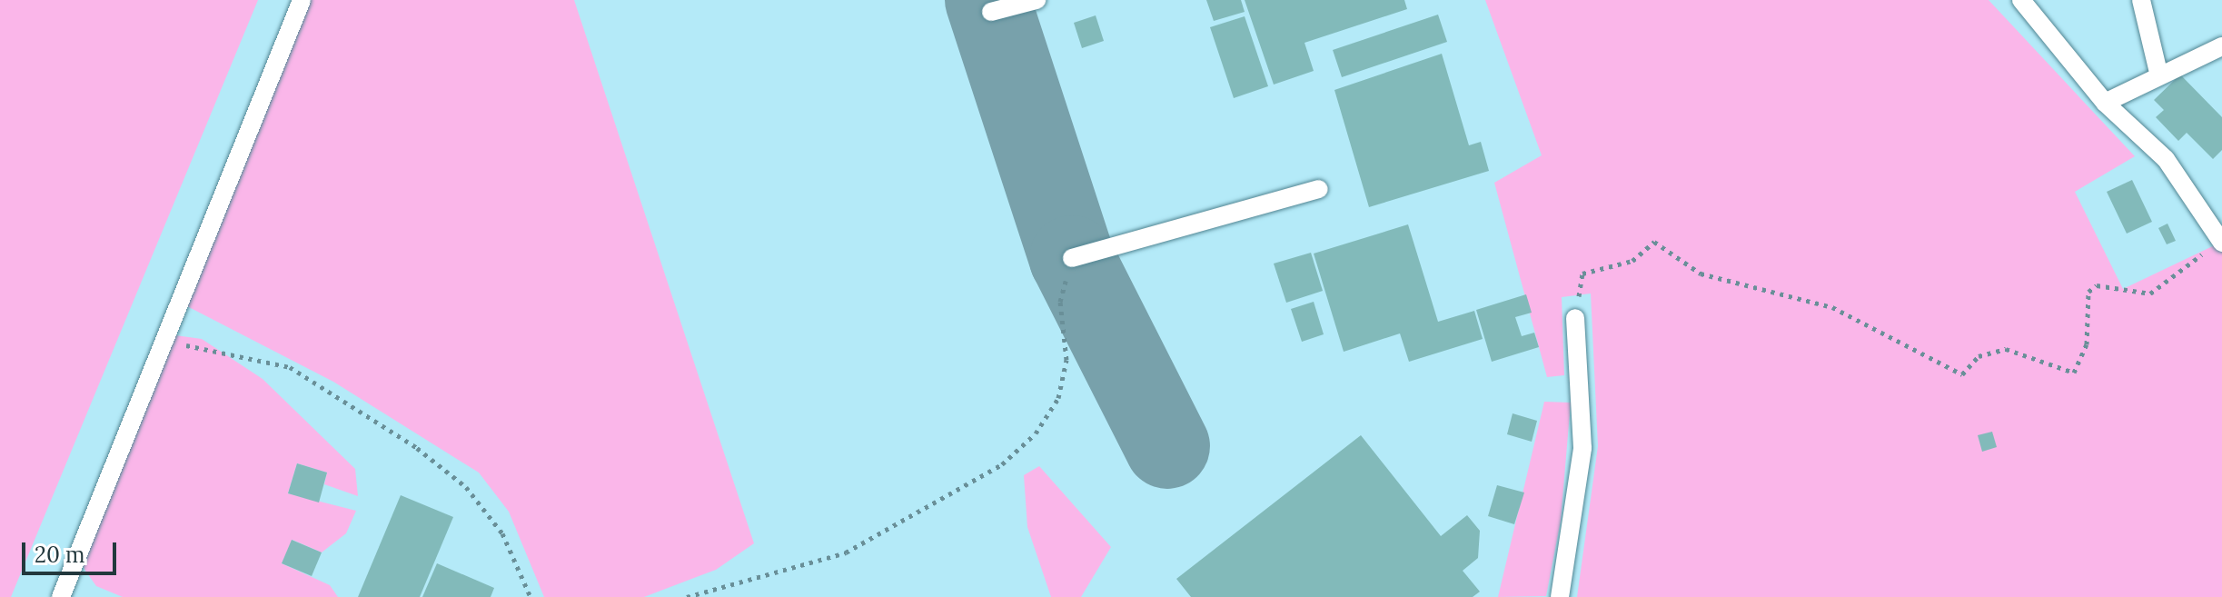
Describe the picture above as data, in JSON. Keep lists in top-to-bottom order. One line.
{"scale_bar":"20 m"}
